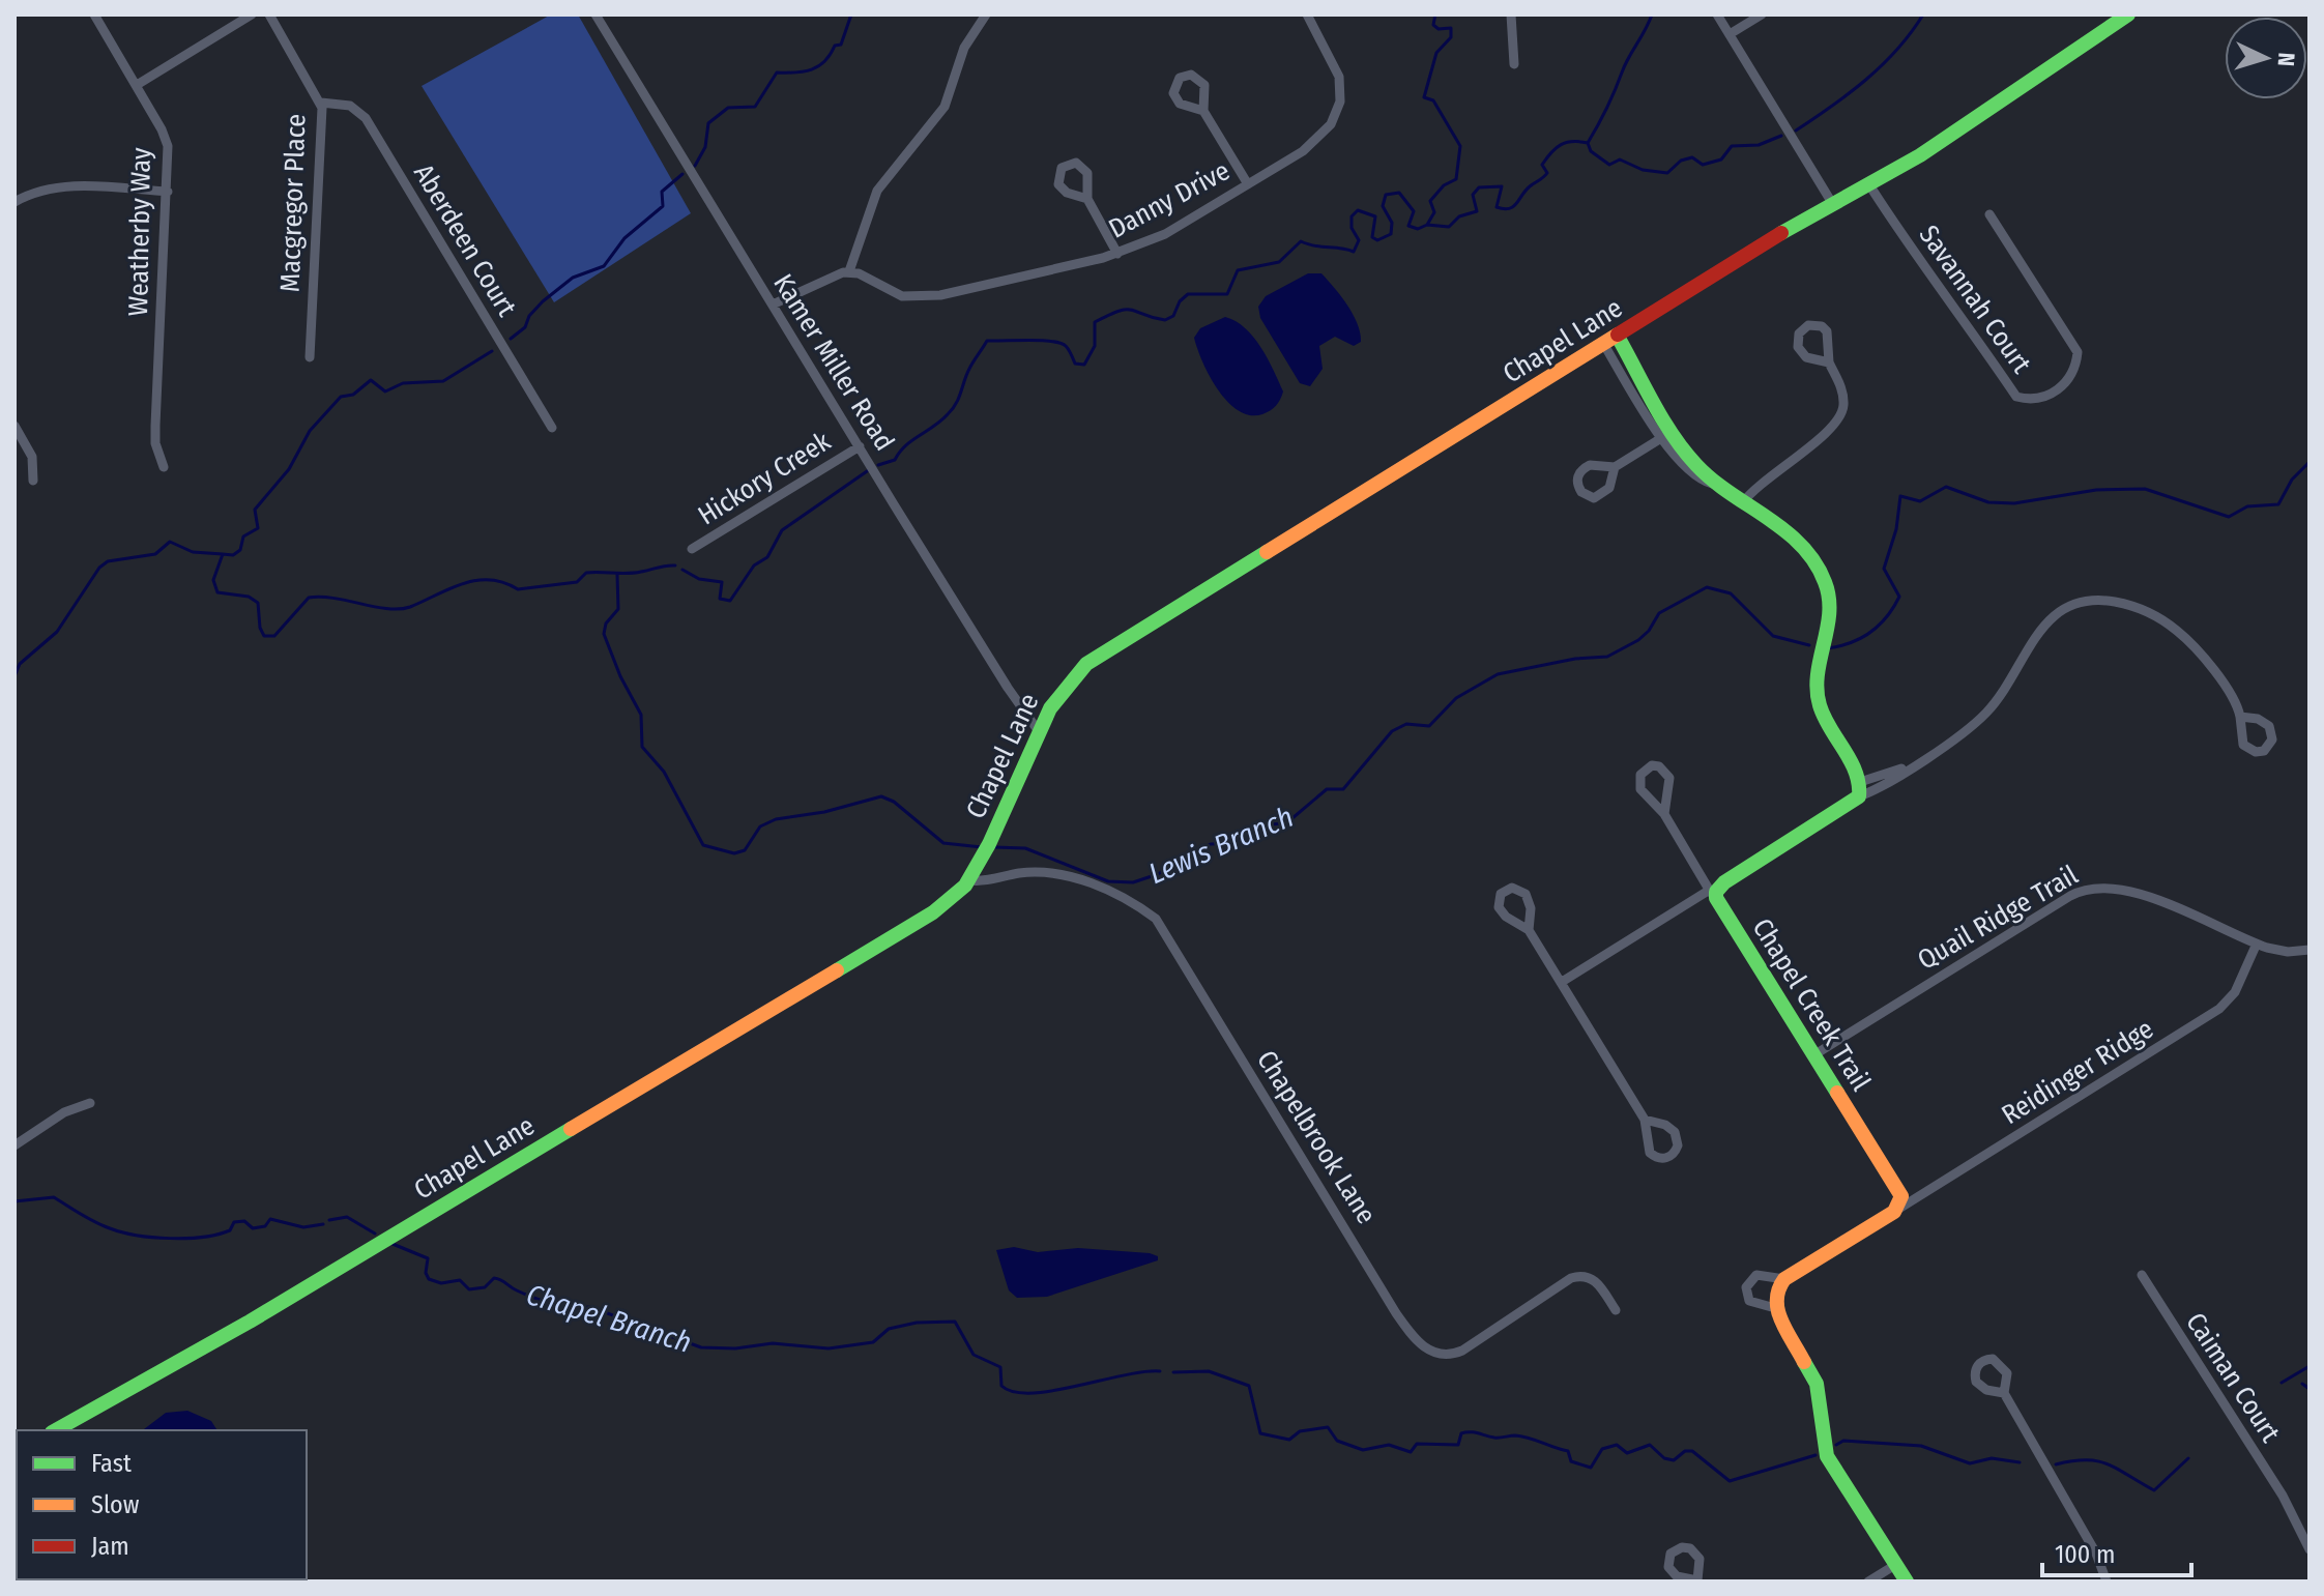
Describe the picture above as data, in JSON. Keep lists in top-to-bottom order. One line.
{"streets":{"street":["Danny Drive","Macgregor Place","Weatherby Way","Aberdeen Court","Savannah Court","Chapel Lane","Kamer Miller Road","Hickory Creek","Quail Ridge Trail","Chapel Creek Trail","Reidinger Ridge","Chapelbrook Lane","Caiman Court"]},"crossings":[["Macgregor Place","Aberdeen Court"],["Savannah Court","Chapel Lane"],["Chapel Lane","Kamer Miller Road"],["Chapel Lane","Chapelbrook Lane"],["Kamer Miller Road","Hickory Creek"],["Quail Ridge Trail","Chapel Creek Trail"],["Quail Ridge Trail","Reidinger Ridge"],["Chapel Creek Trail","Reidinger Ridge"]],"water":["Lewis Branch","Chapel Branch"],"legend":["Fast","Slow","Jam"],"scale_bar":"100 m","north":"right"}
